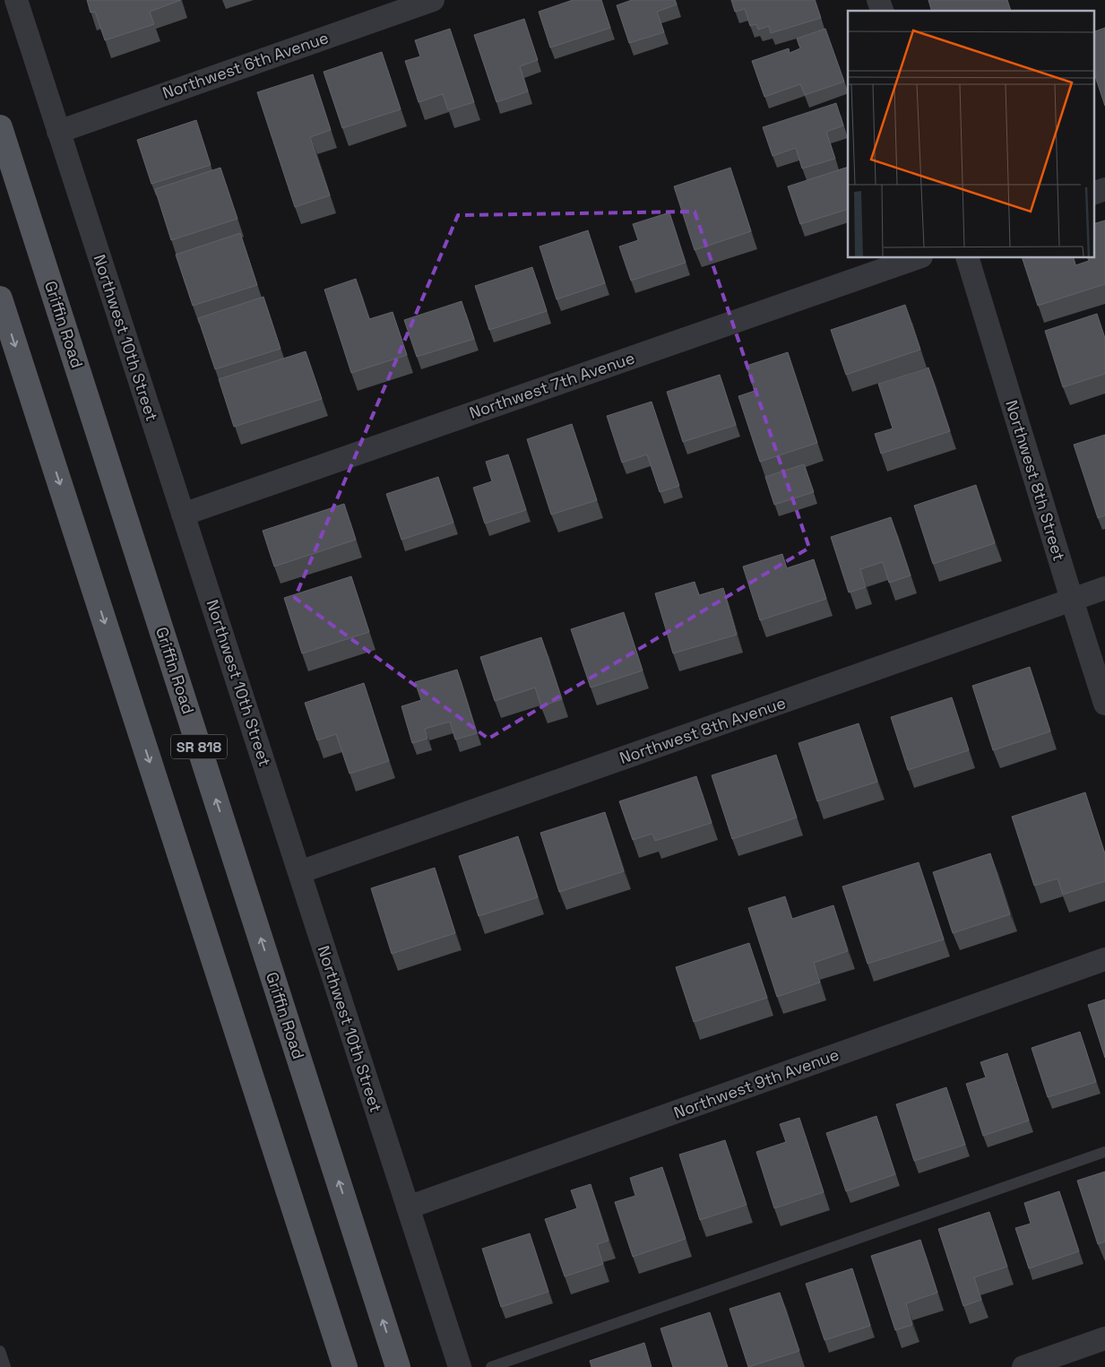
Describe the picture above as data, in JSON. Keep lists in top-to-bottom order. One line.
{"streets":{"main road":["Griffin Road","SR 818"],"street":["Northwest 6th Avenue","Northwest 10th Street","Northwest 7th Avenue","Northwest 8th Street","Northwest 8th Avenue","Northwest 9th Avenue"]},"crossings":[["Northwest 6th Avenue","Northwest 10th Street"],["Northwest 10th Street","Northwest 7th Avenue"],["Northwest 10th Street","Northwest 8th Avenue"],["Northwest 10th Street","Northwest 9th Avenue"],["Northwest 8th Street","Northwest 8th Avenue"]]}
